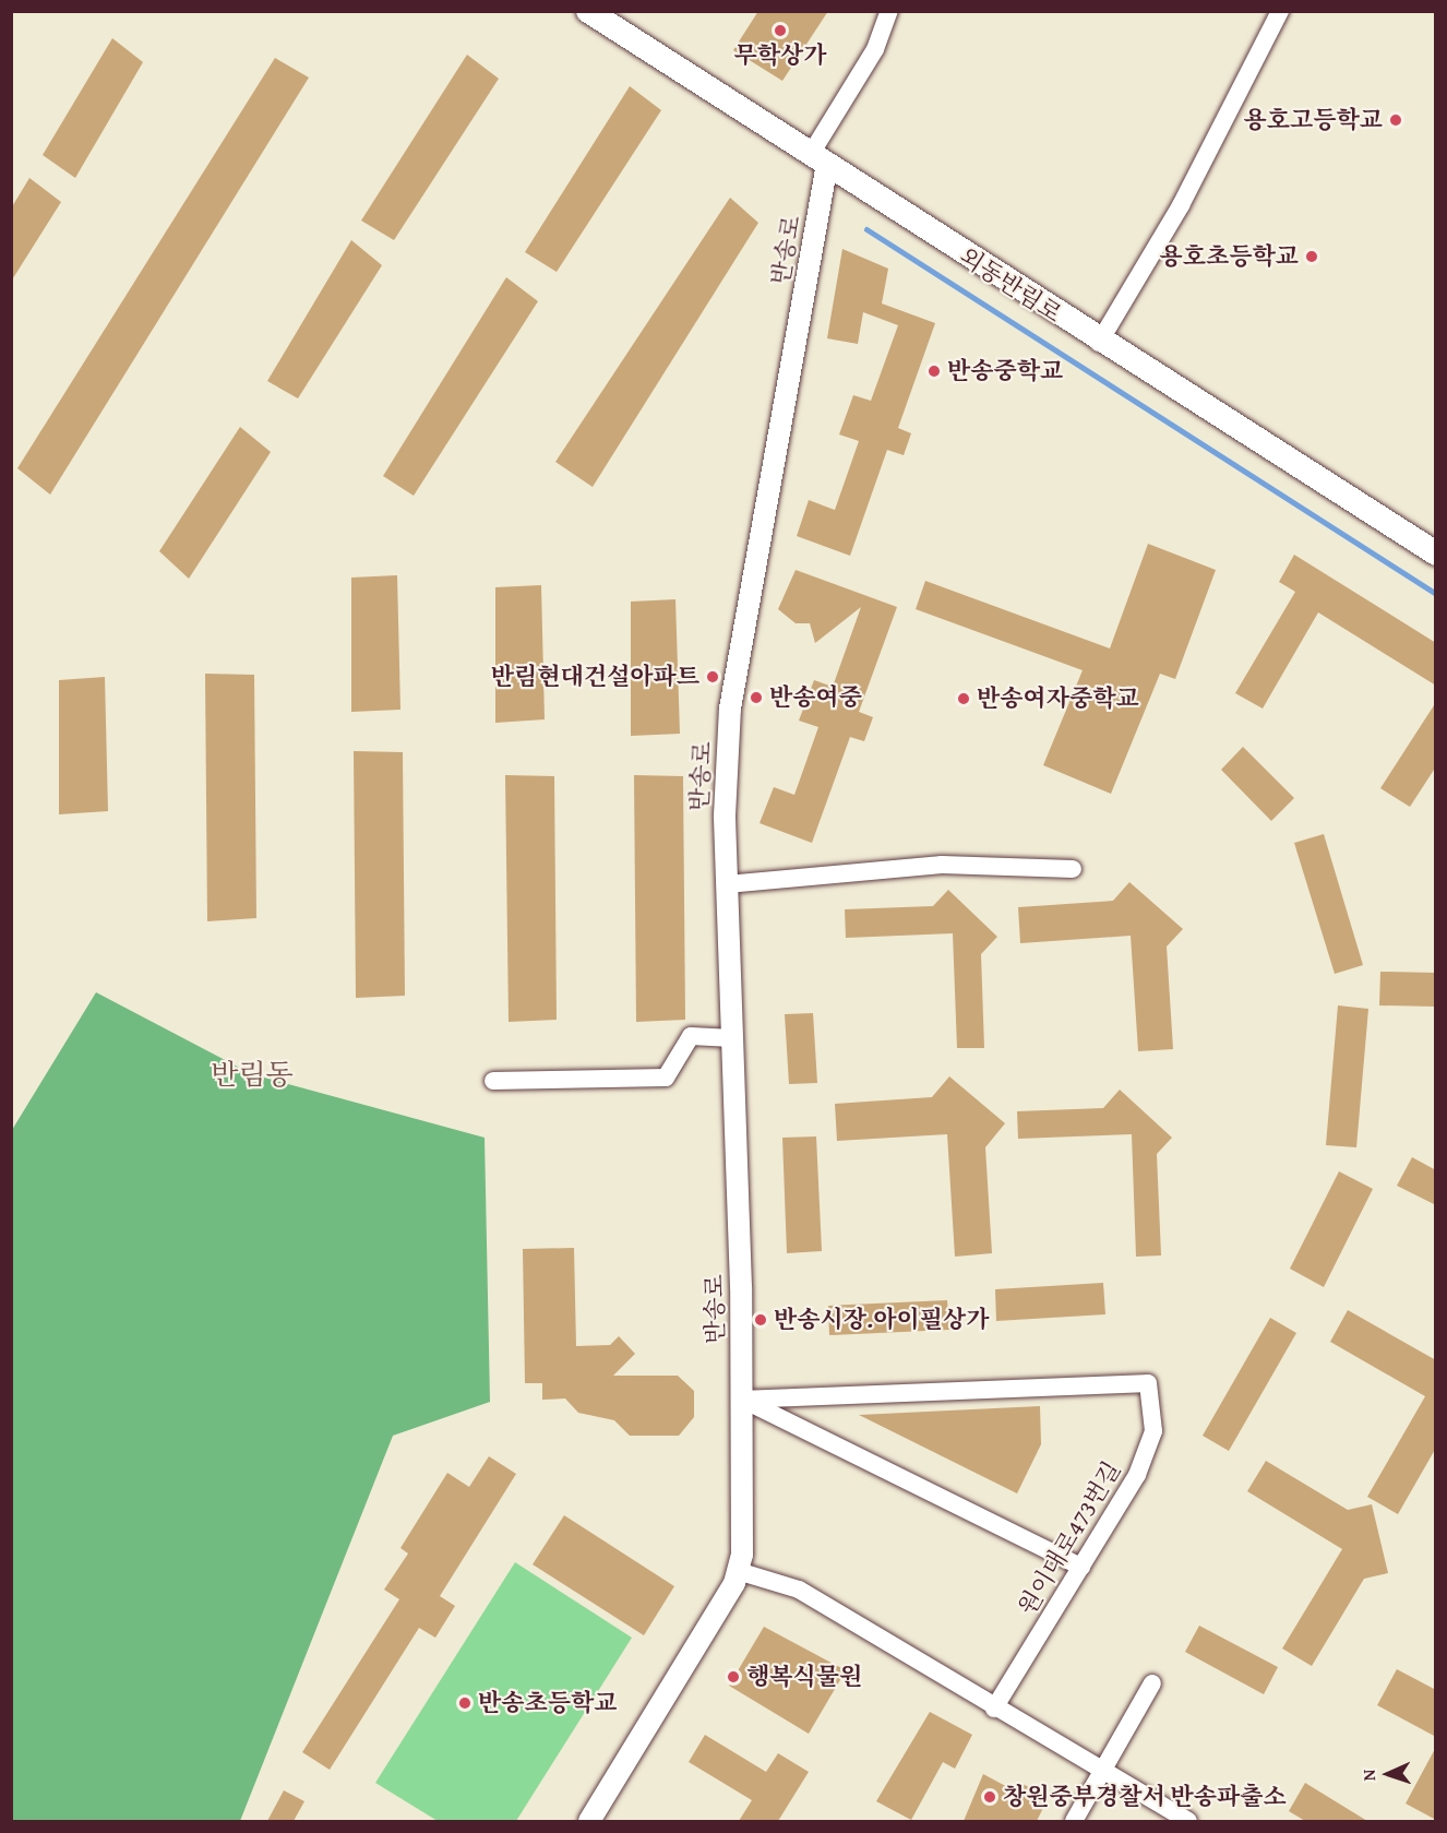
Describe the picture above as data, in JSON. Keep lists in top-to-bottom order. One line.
{"streets":{"main road":["외동반림로"],"street":["반송로","원이대로473번길"]},"crossings":[["반송로","외동반림로"],["반송로","원이대로473번길"]],"districts":["반림동"],"places":["무학상가","용호고등학교","용호초등학교","반송중학교","반림현대건설아파트","반송여중","반송여자중학교","반송시장.아이필상가","행복식물원","반송초등학교","창원중부경찰서 반송파출소"],"north":"left"}
